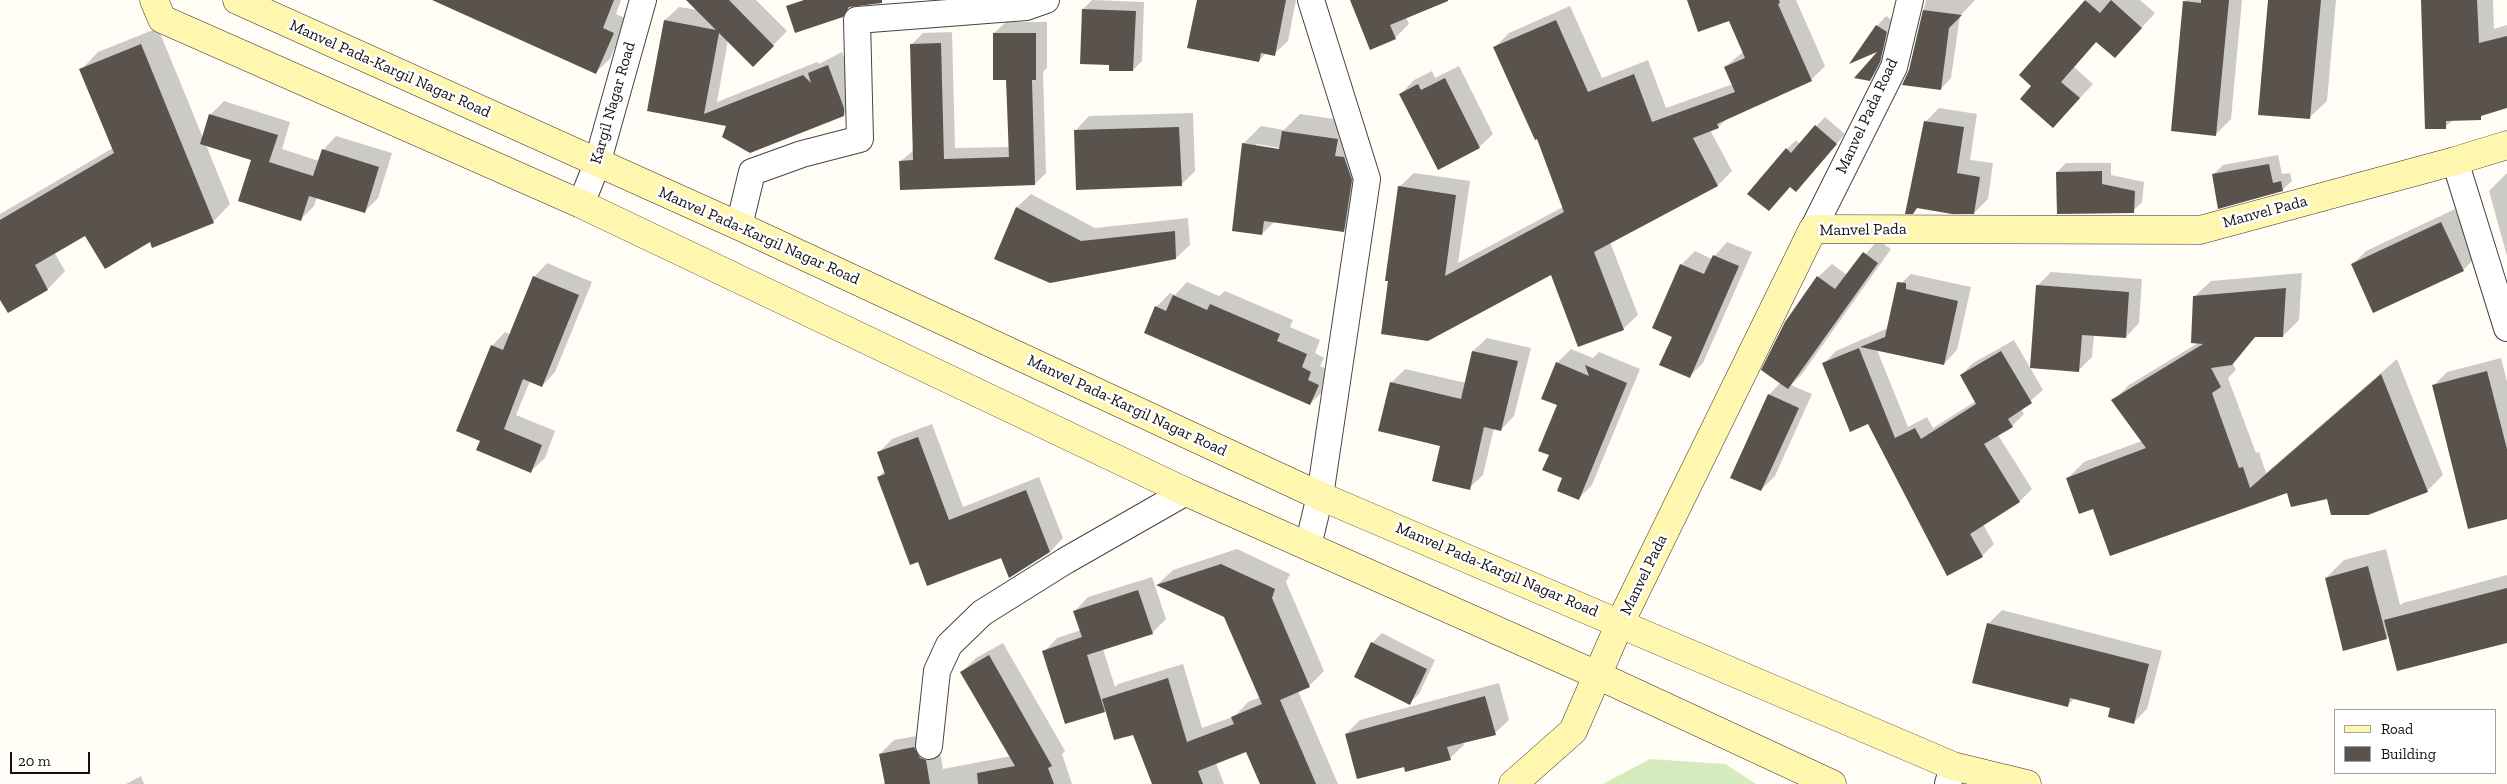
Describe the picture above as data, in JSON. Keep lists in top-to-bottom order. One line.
{"streets":{"street":["Manvel Pada-Kargil Nagar Road","Kargil Nagar Road","Manvel Pada Road","Manvel Pada"]},"crossings":[["Manvel Pada-Kargil Nagar Road","Kargil Nagar Road"],["Manvel Pada-Kargil Nagar Road","Manvel Pada"],["Manvel Pada Road","Manvel Pada"]],"legend":["Road","Building"],"scale_bar":"20 m"}
